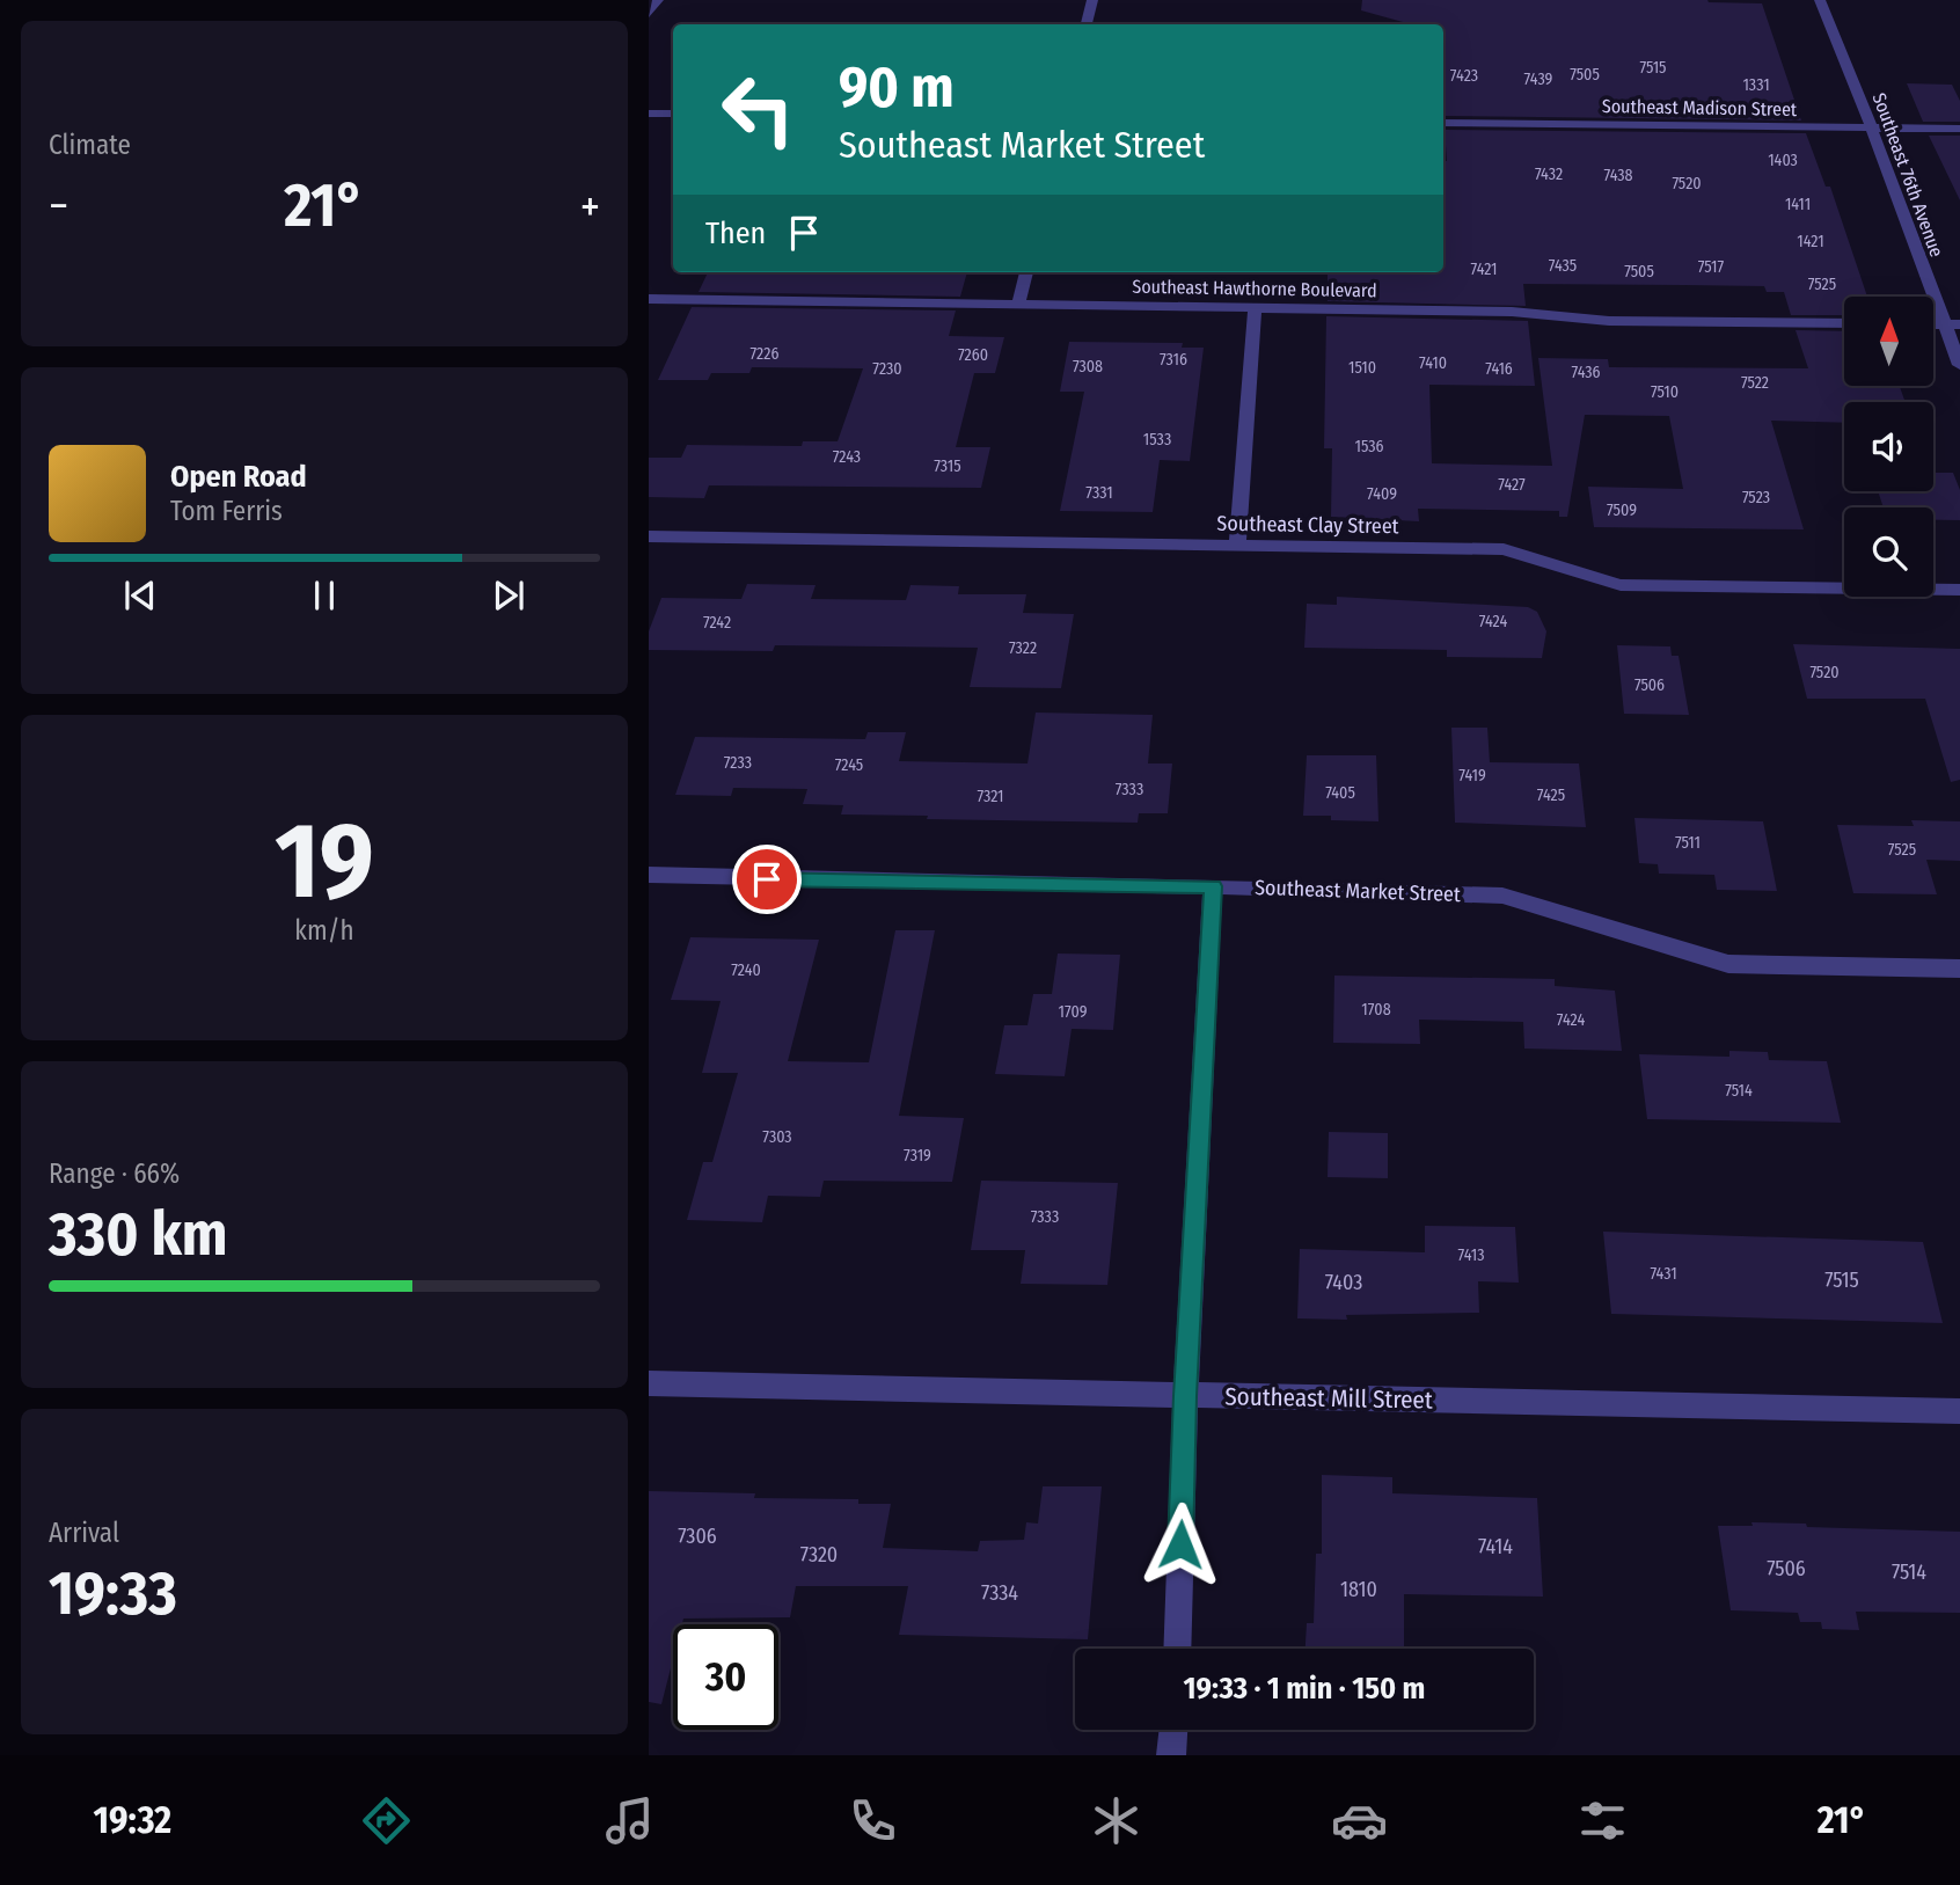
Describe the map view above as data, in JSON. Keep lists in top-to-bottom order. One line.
{"streets":{"street":["Southeast Madison Street","Southeast 76th Avenue","Southeast Hawthorne Boulevard","Southeast Clay Street","Southeast Market Street","Southeast Mill Street"]},"crossings":[["Southeast Madison Street","Southeast 76th Avenue"]],"house_numbers":["7515","7505","7423","7439","1331","1403","7432","7438","7520","1411","1421","7435","7517","7421","7505","7525","7226","7260","7316","7410","7308","1510","7230","7416","7436","7522","7510","1533","1536","7243","7315","7427","7331","7409","7523","7509","7424","7242","7322","7520","7506","7233","7245","7419","7333","7405","7425","7321","7511","7525","7240","1708","1709","7424","7514","7303","7319","7333","7413","7431","7515","7403","7306","7414","7320","7506","7514","1810","7334"],"north":"top","page":{"tile":["Climate",["19","km/h"],["Range · 66%","330 km"],["Arrival","19:33"]],"turn":["90 m","Southeast Market Street"],"heat":["−","21°","+"],"then":"Then","song":["Open Road","Tom Ferris"],"limit":"30","trip":"19:33 · 1 min · 150 m","tabs":["19:32","21°"]}}
